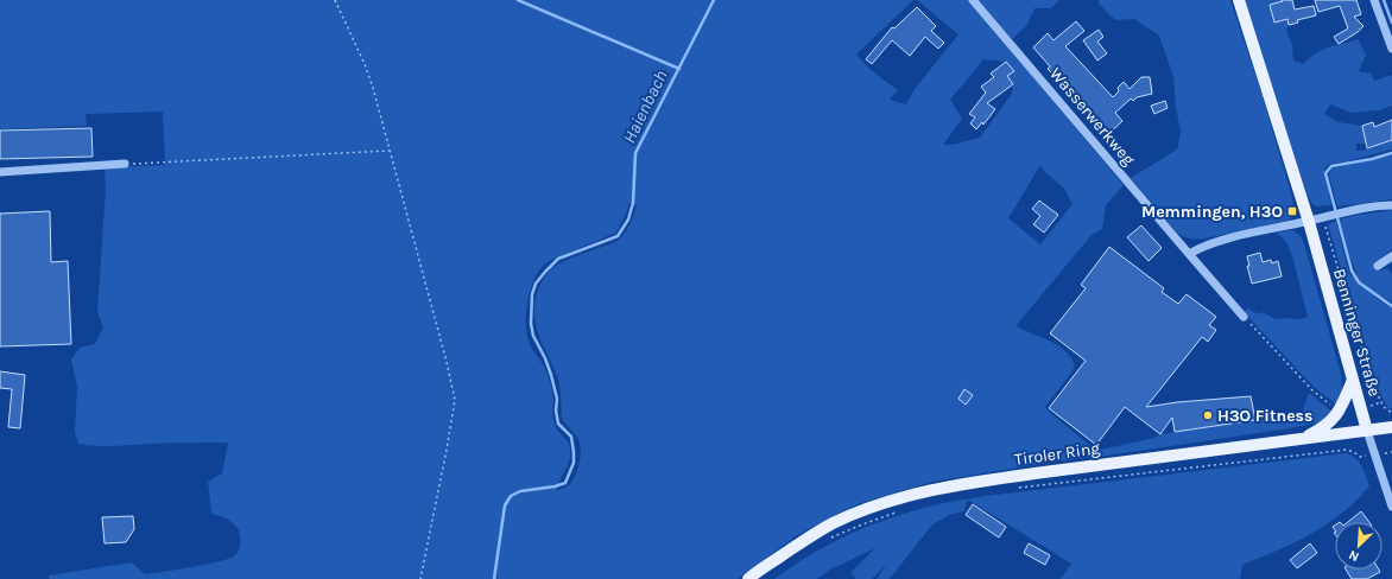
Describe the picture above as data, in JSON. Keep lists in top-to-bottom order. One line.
{"streets":{"main road":["Benninger Straße","Tiroler Ring"],"street":["Wasserwerkweg"]},"crossings":[["Benninger Straße","Tiroler Ring"]],"water":["Haienbach"],"places":{"transit":["Memmingen, H3O"],"other":["H3O Fitness"]},"north":"bottom left"}
